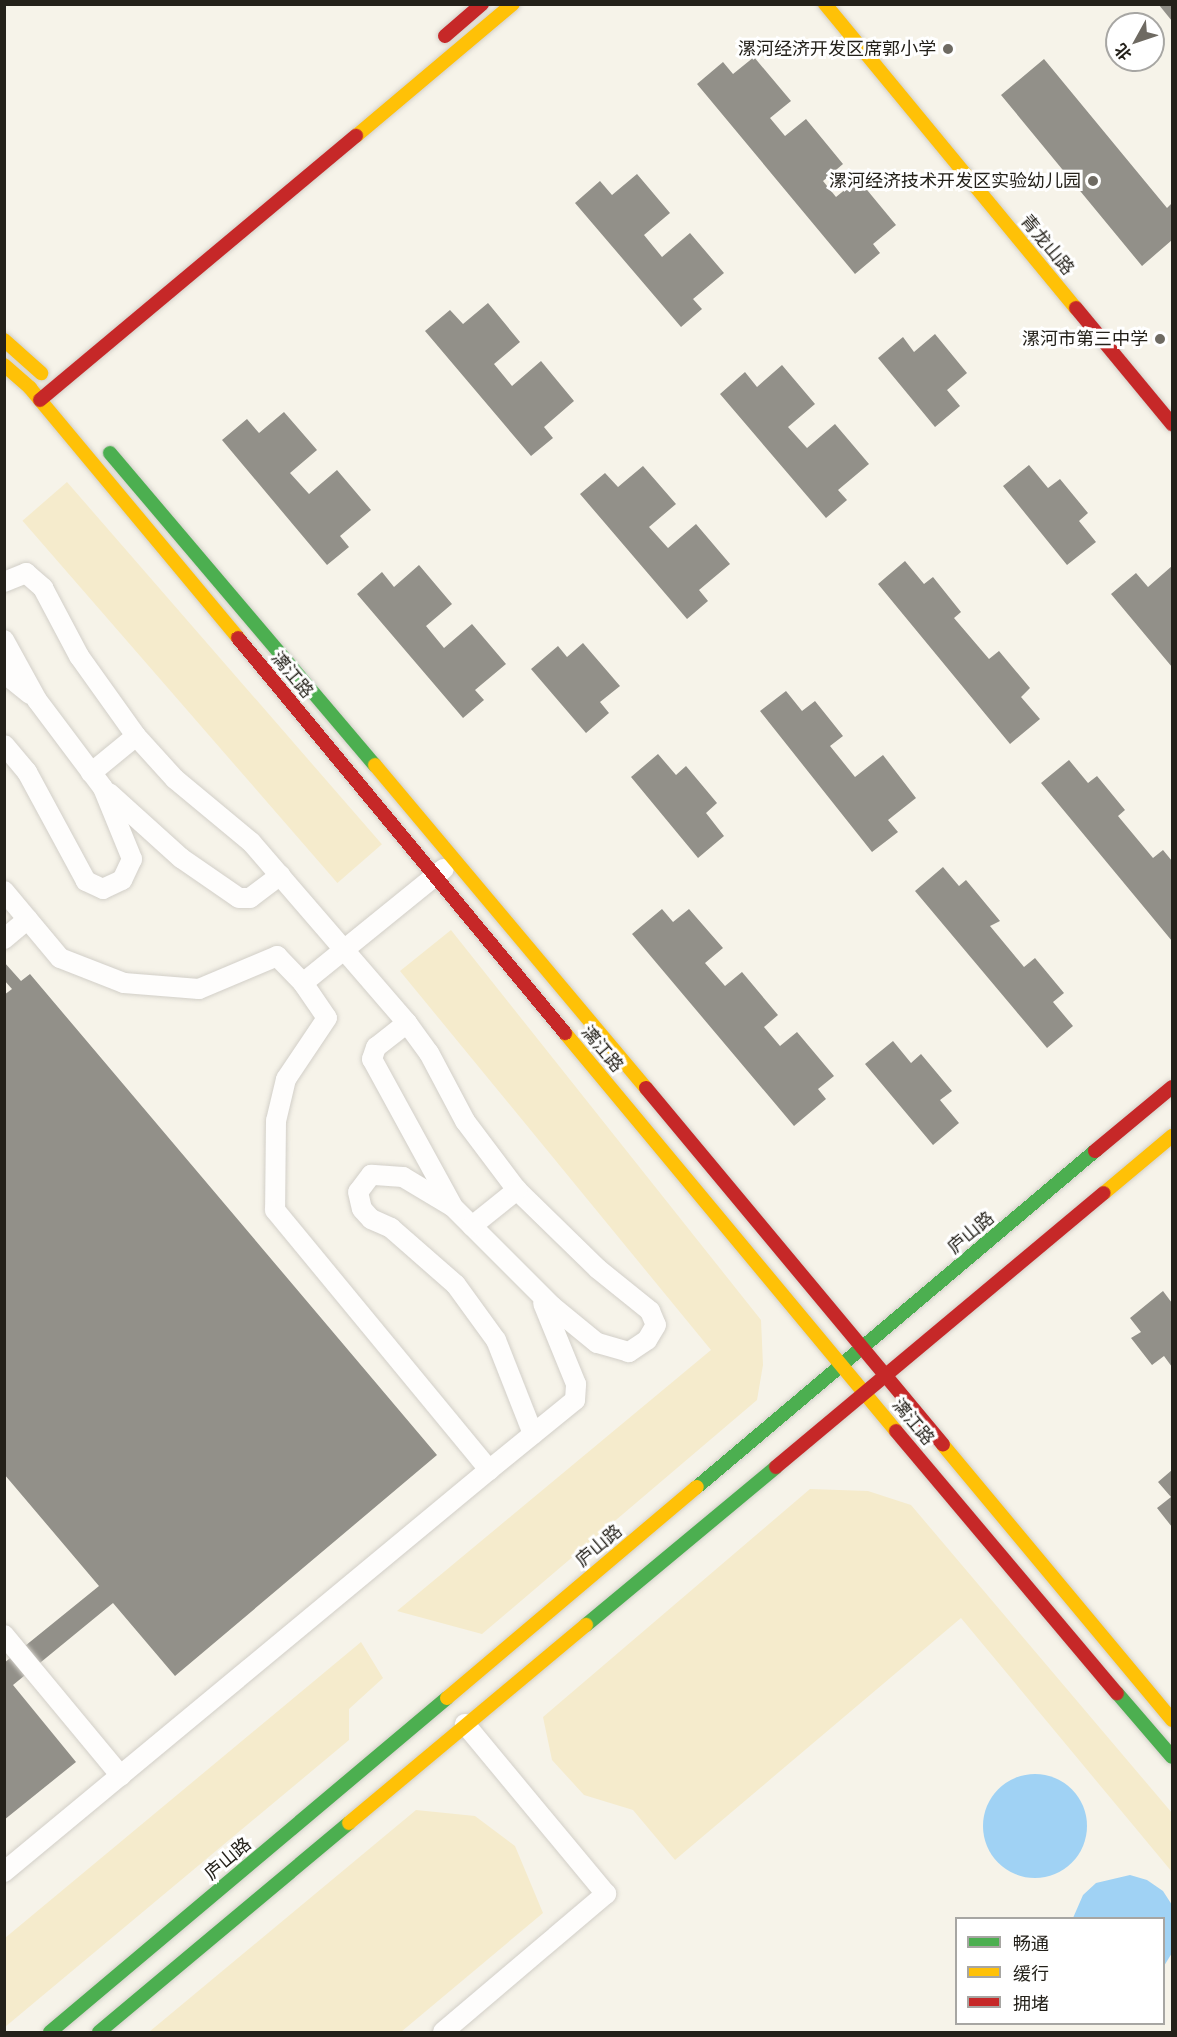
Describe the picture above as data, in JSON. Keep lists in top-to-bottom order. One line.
{"streets":{"street":["青龙山路","漓江路","庐山路"]},"crossings":[["漓江路","庐山路"]],"places":["漯河经济开发区席郭小学","漯河经济技术开发区实验幼儿园","漯河市第三中学"],"legend":["畅通","缓行","拥堵"],"north":"bottom left"}
